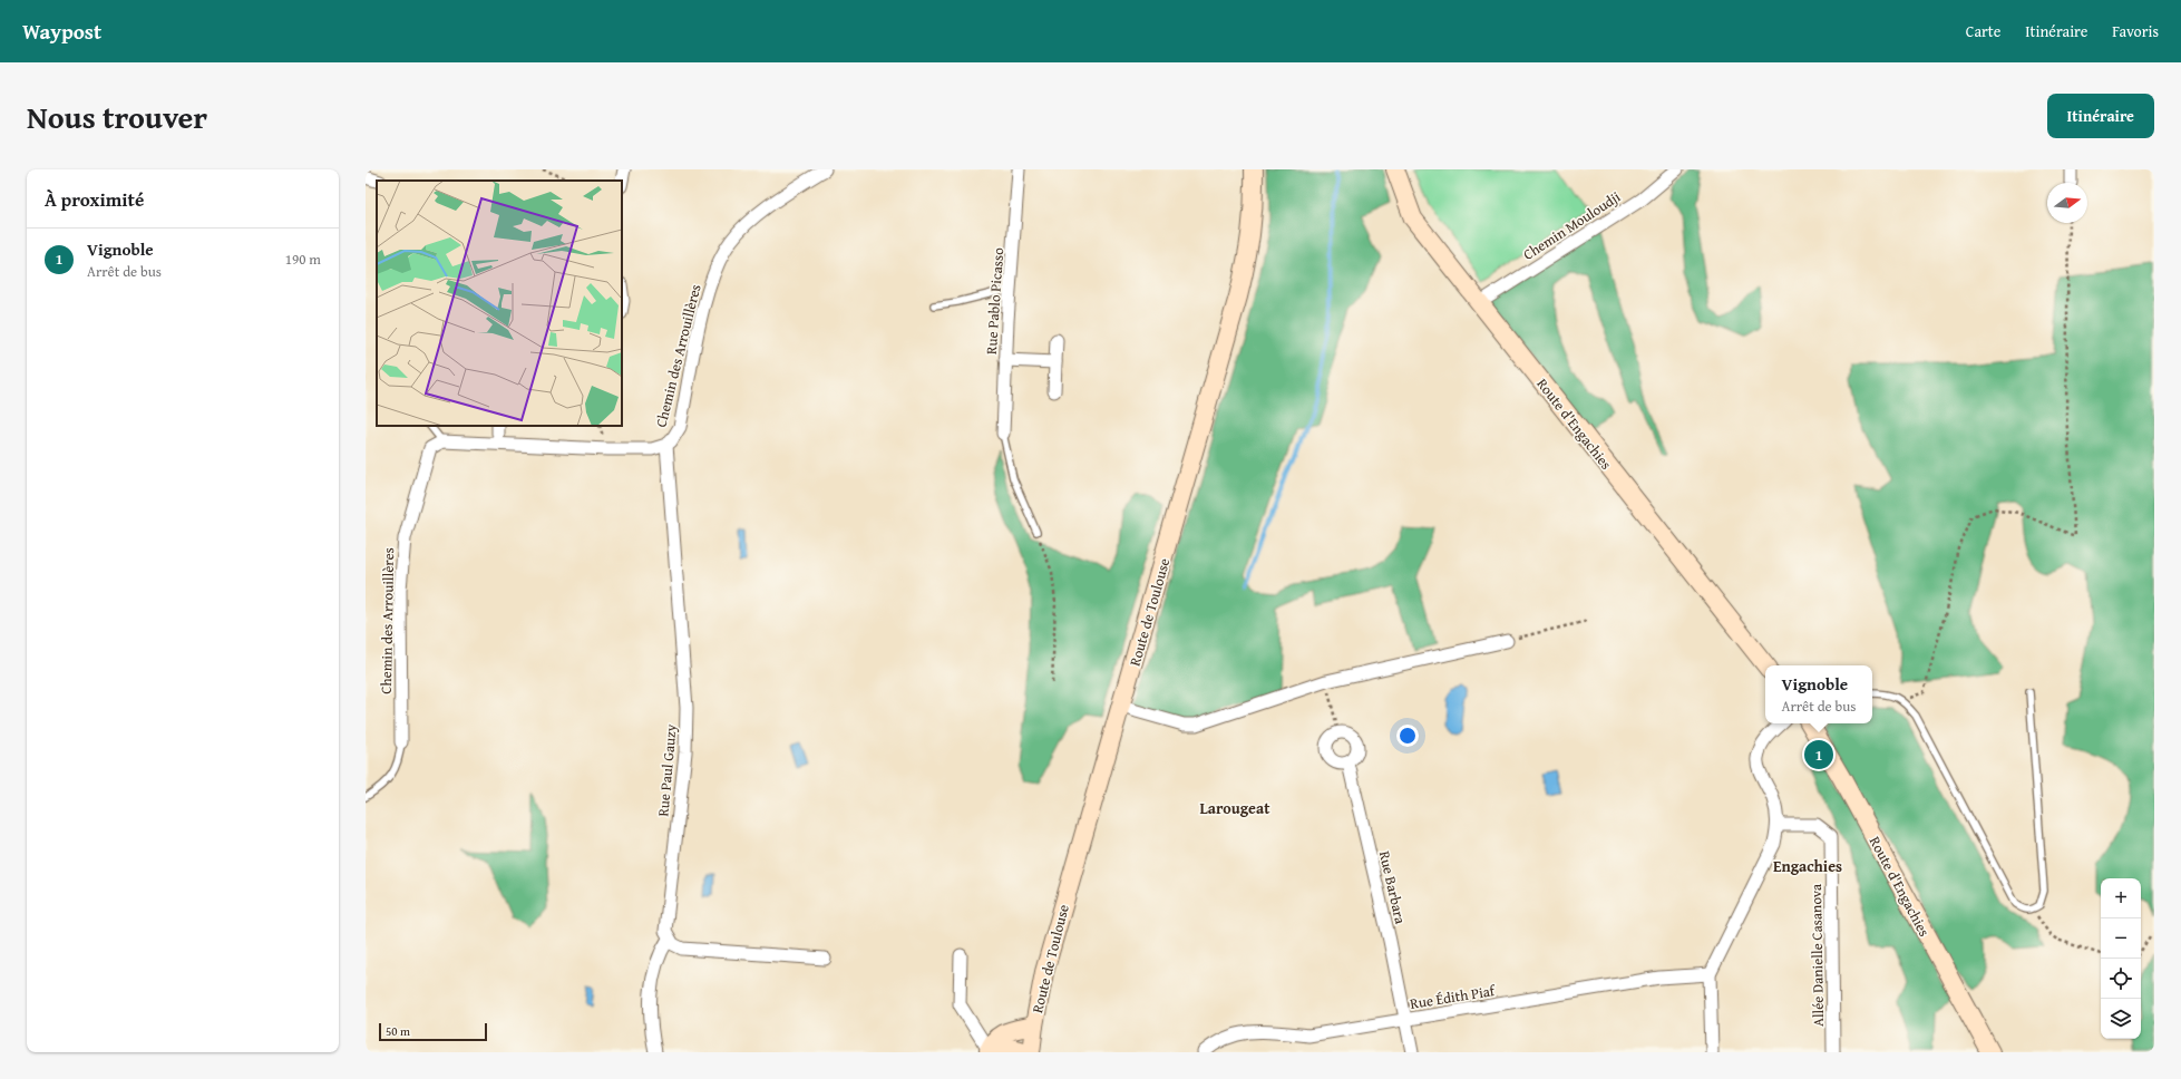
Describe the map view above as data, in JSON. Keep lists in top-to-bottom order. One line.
{"streets":{"street":["Chemin Mouloudji","Rue Pablo Picasso","Chemin des Arrouillères","Route d'Engachies","Route de Toulouse","Rue Paul Gauzy","Rue Barbara","Allée Danielle Casanova","Rue Édith Piaf"]},"crossings":[["Chemin Mouloudji","Route d'Engachies"],["Chemin des Arrouillères","Rue Paul Gauzy"],["Rue Barbara","Rue Édith Piaf"]],"districts":["Larougeat","Engachies"],"scale_bar":"50 m","north":"right","page":{"header":"Waypost","nav":["Carte","Itinéraire","Favoris"],"title":"Nous trouver","buttons":"Itinéraire","heading":"À proximité","list":[{"mark":"1","name":"Vignoble","note":"Arrêt de bus","value":"190 m"}],"popup":["Vignoble","Arrêt de bus"],"pins":"1","map_buttons":["+","−"],"scale":"50 m"}}
